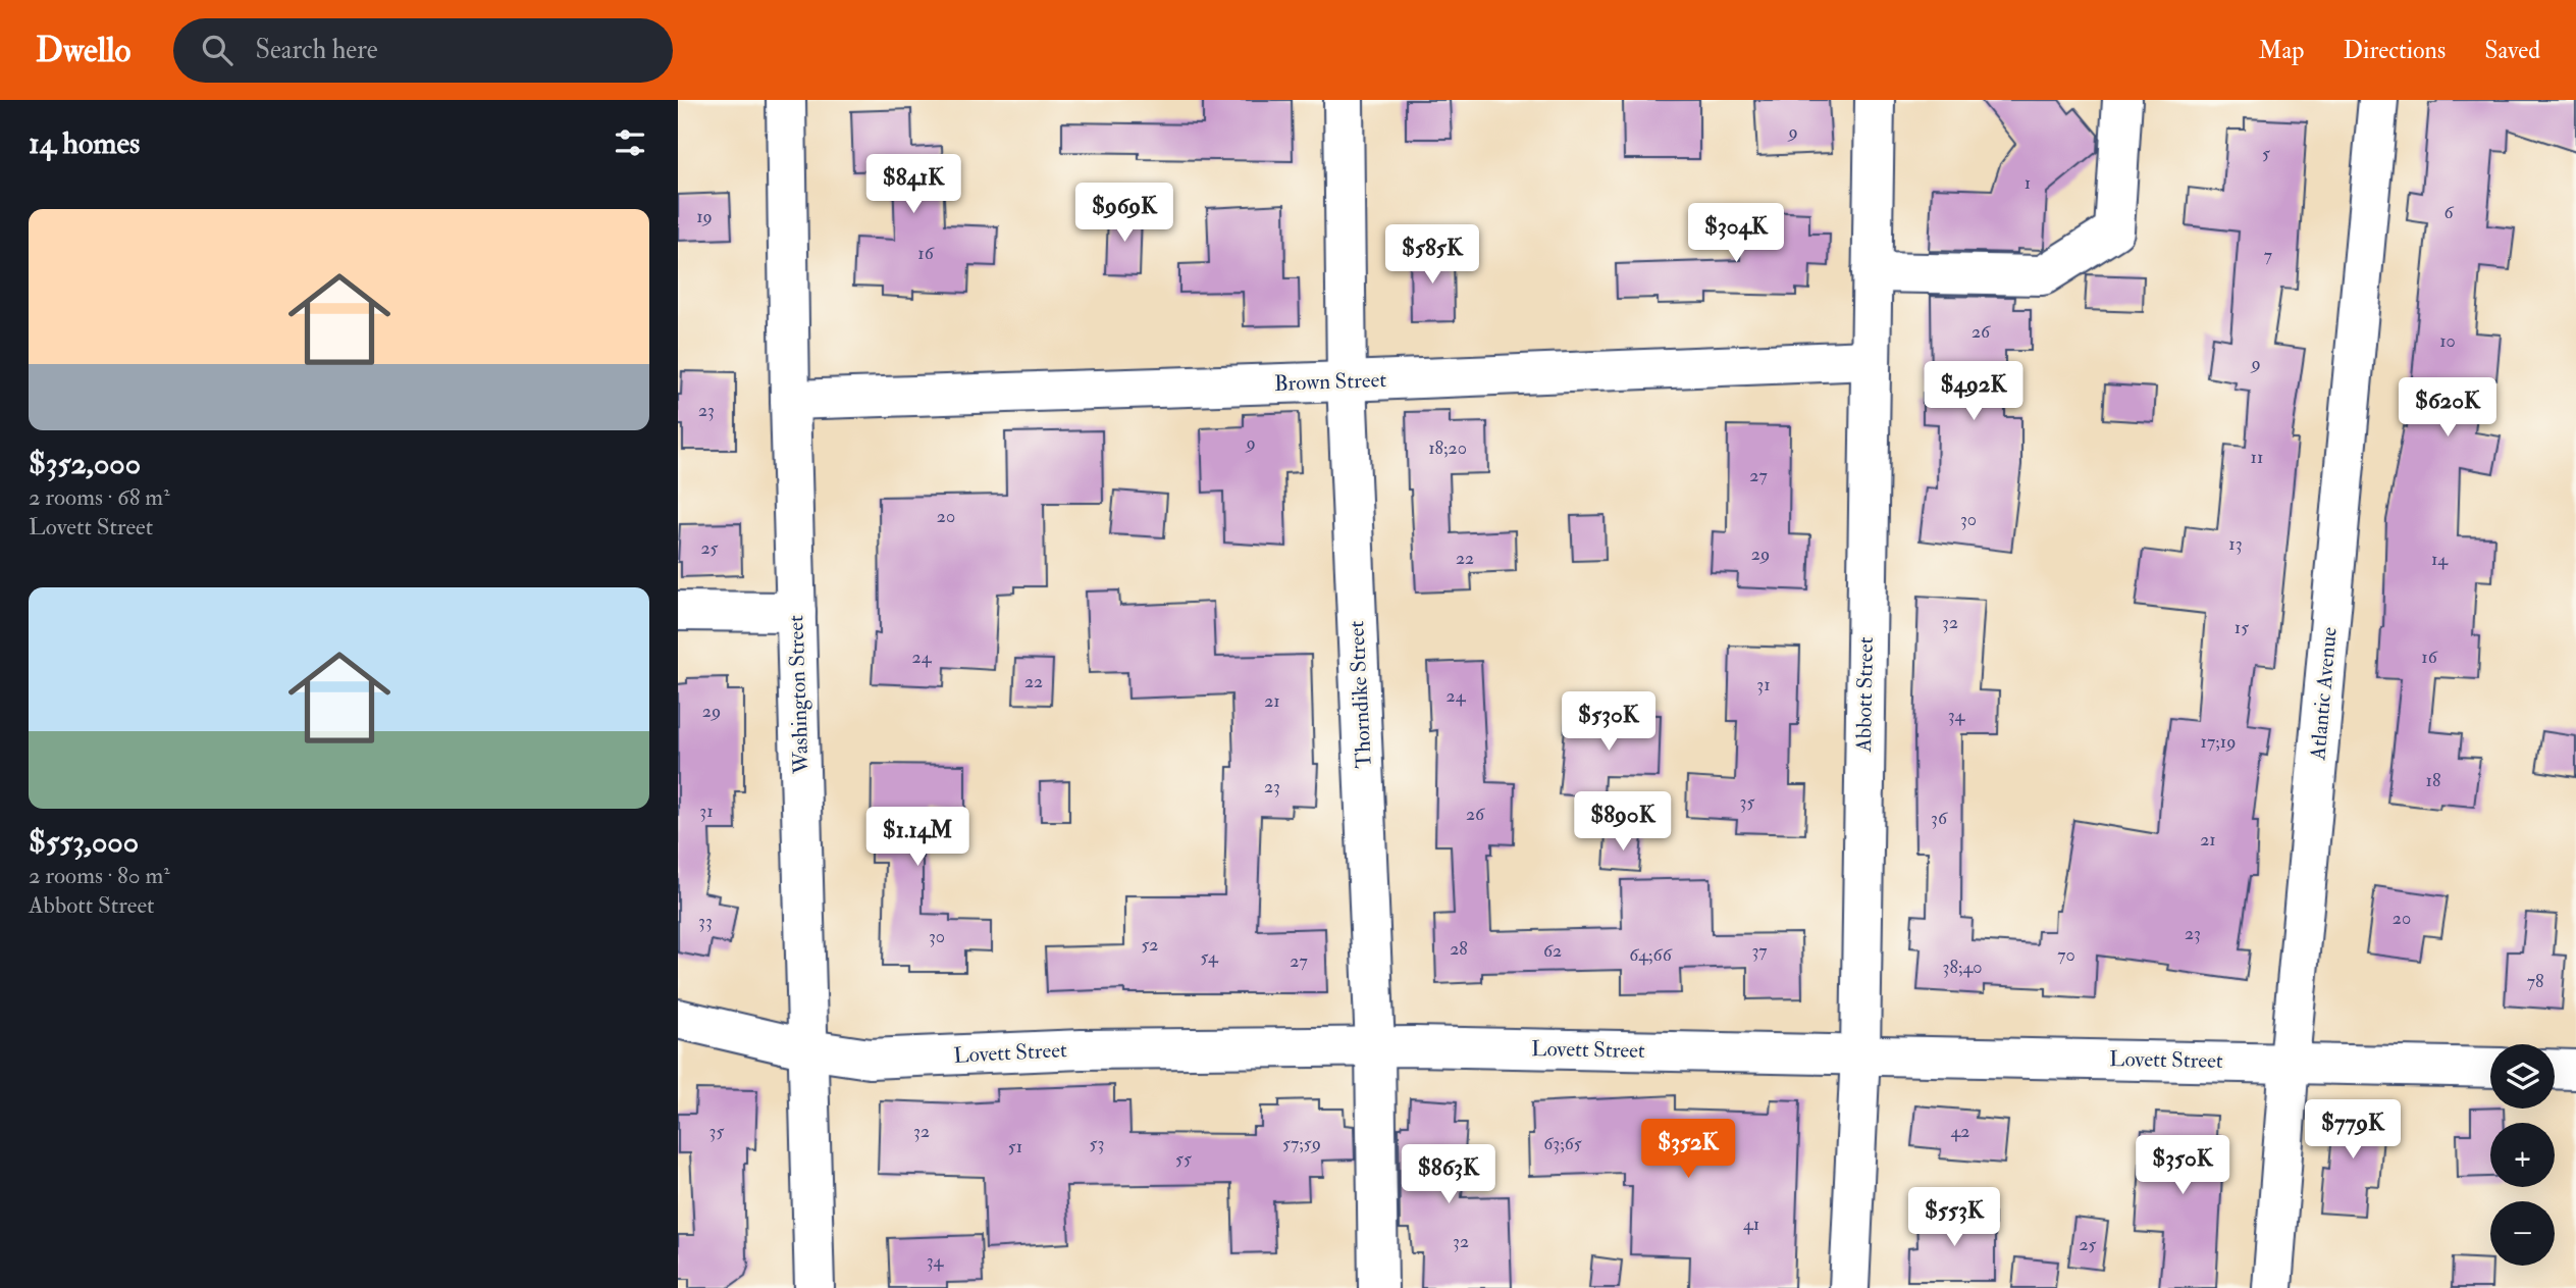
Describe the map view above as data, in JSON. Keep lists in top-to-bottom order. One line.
{"streets":{"street":["Brown Street","Atlantic Avenue","Washington Street","Thorndike Street","Abbott Street","Lovett Street"]},"crossings":[["Brown Street","Washington Street"],["Brown Street","Thorndike Street"],["Brown Street","Abbott Street"],["Atlantic Avenue","Lovett Street"],["Washington Street","Lovett Street"],["Thorndike Street","Lovett Street"],["Abbott Street","Lovett Street"]],"house_numbers":["9","5","1","6","19","16","7","26","10","9","23","9","18;20","11","27","20","30","13","25","29","22","14","32","15","24","16","22","31","24","21","29","34","17;19","18","23","35","31","26","36","21","20","33","23","30","52","28","62","37","64;66","70","54","27","38;40","78","35","32","42","53","57;59","63;65","51","55","41","32","25","34"],"page":{"header":"Dwello","search":"Search here","nav":["Map","Directions","Saved"],"heading":"14 homes","price":["$841K","$969K","$304K","$585K","$492K","$620K","$530K","$890K","$1.14M","$779K","$352K","$350K","$863K","$553K"],"list":[{"name":"$352,000","note":"2 rooms · 68 m² · Lovett Street"},{"name":"$553,000","note":"2 rooms · 80 m² · Abbott Street"}],"map_buttons":["+","−"]}}
